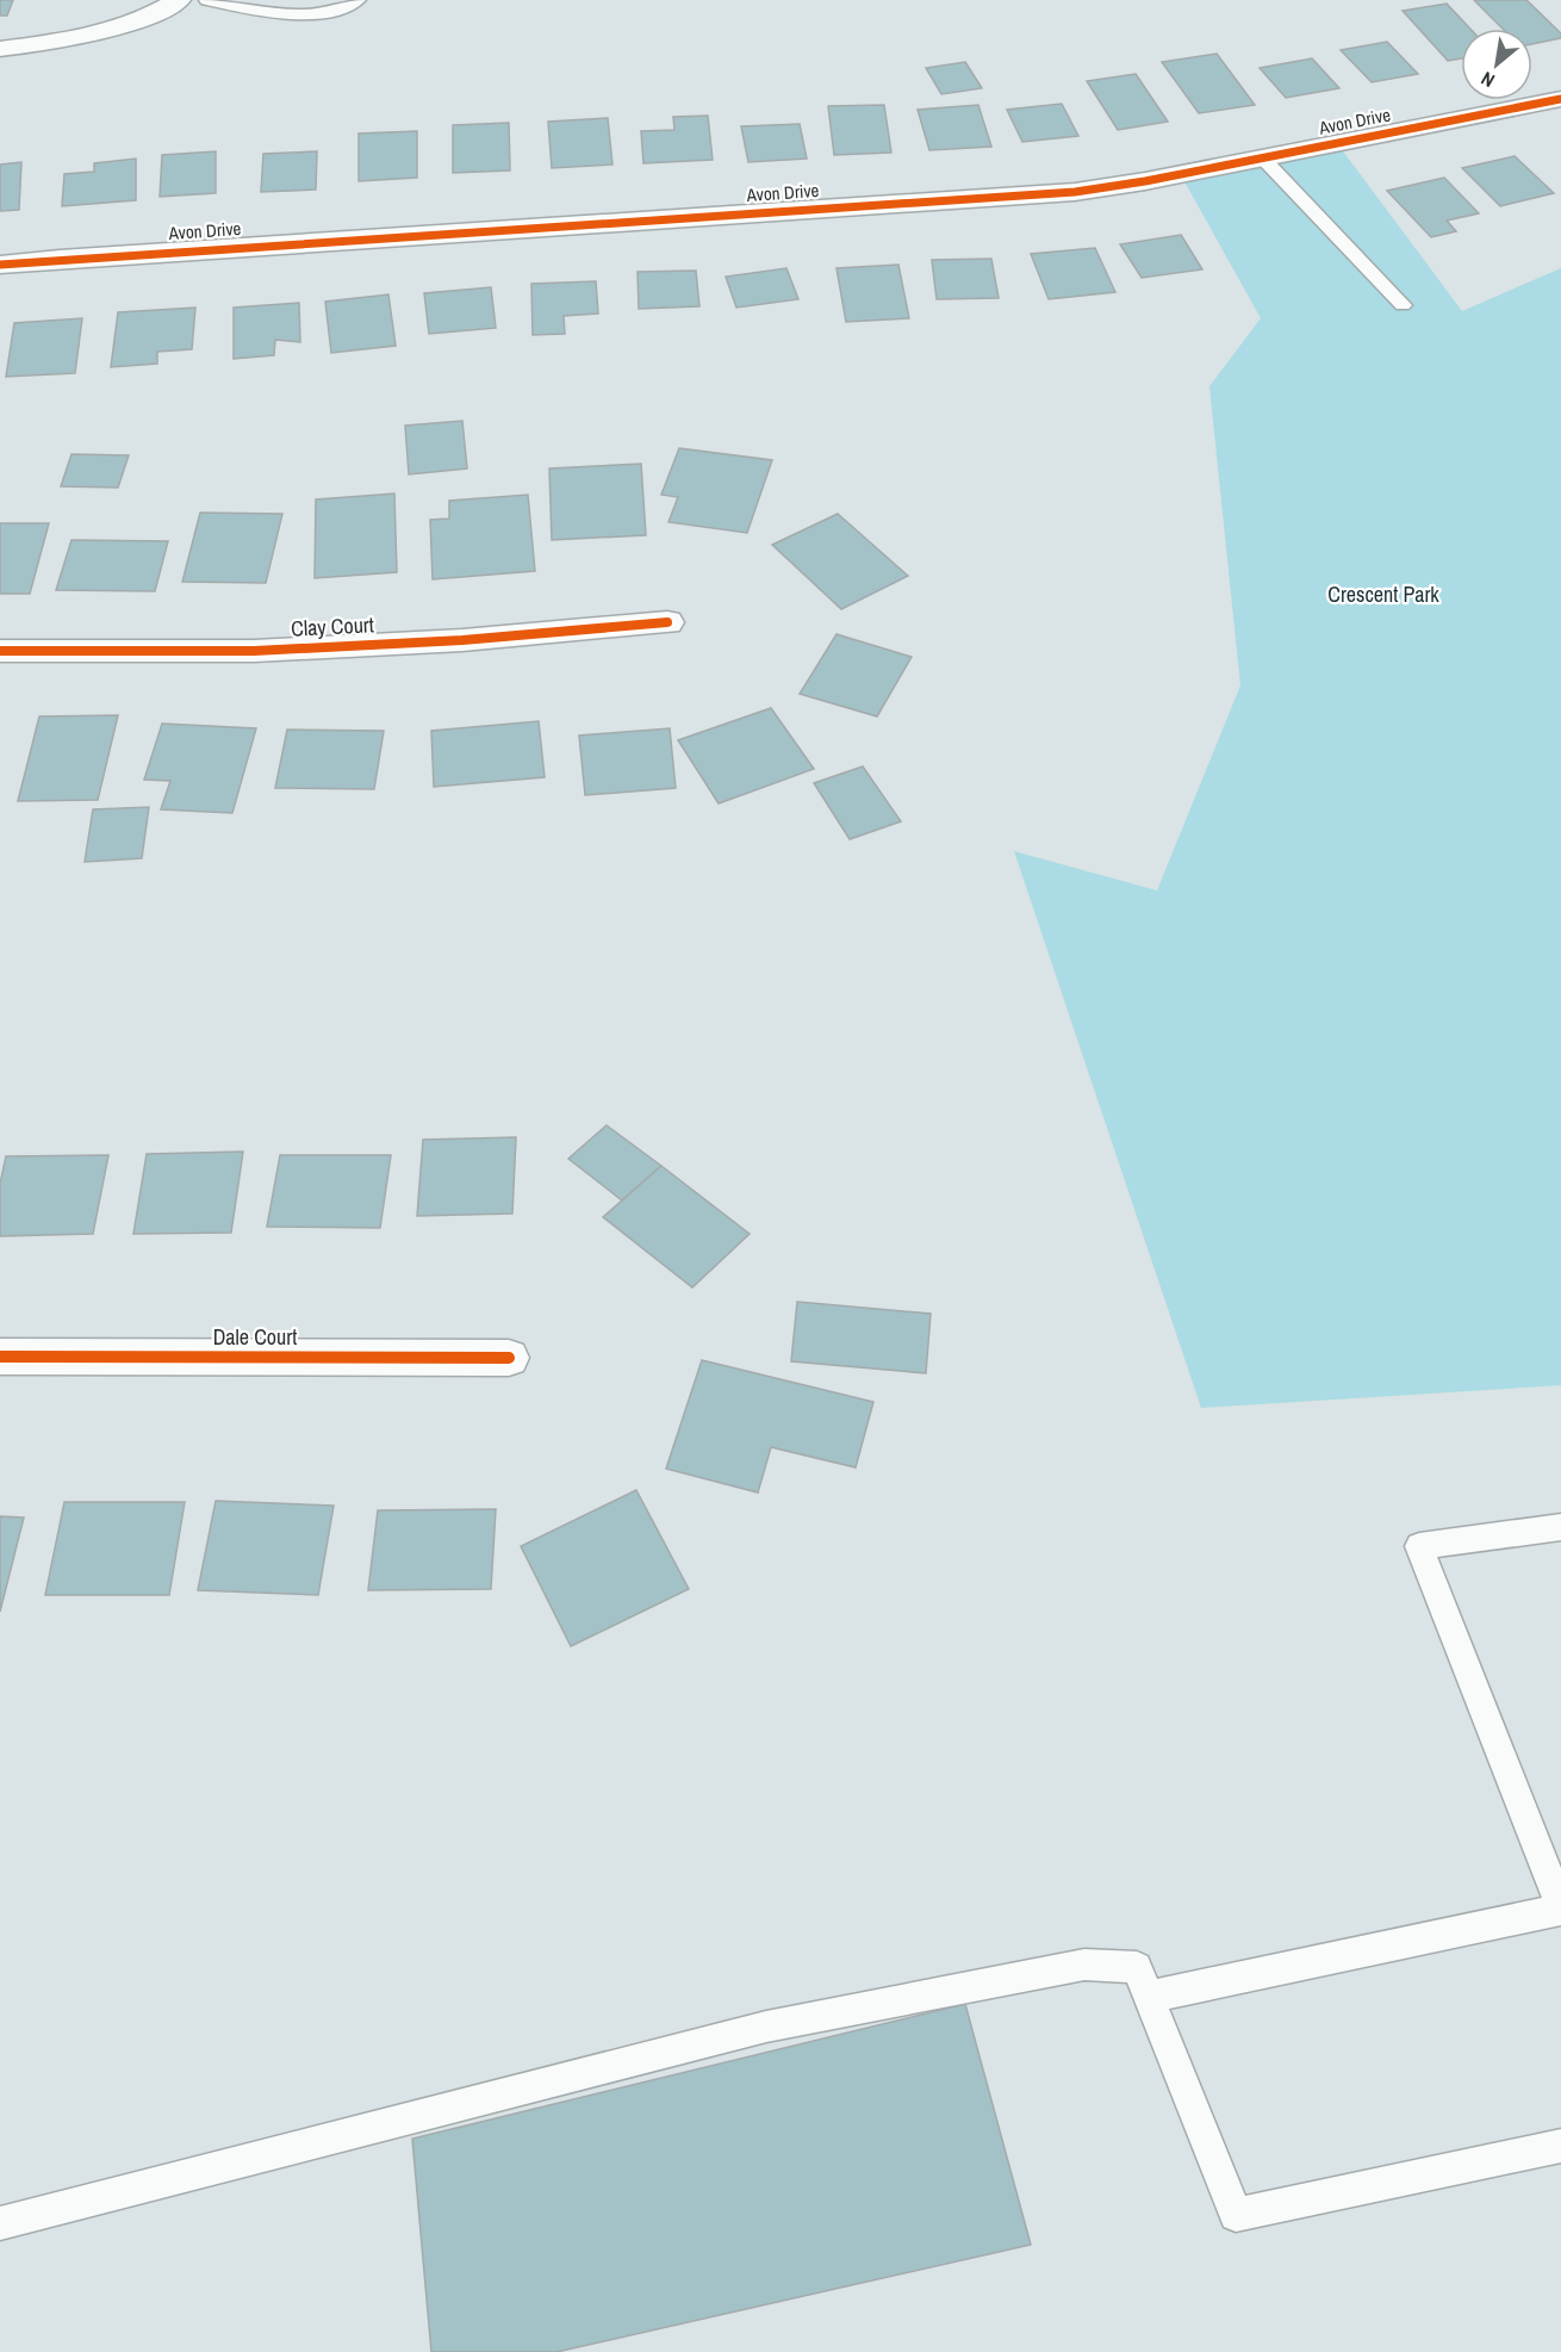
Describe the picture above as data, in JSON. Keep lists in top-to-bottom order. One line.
{"streets":{"street":["Avon Drive","Clay Court","Dale Court"]},"parks":["Crescent Park"],"north":"bottom left"}
